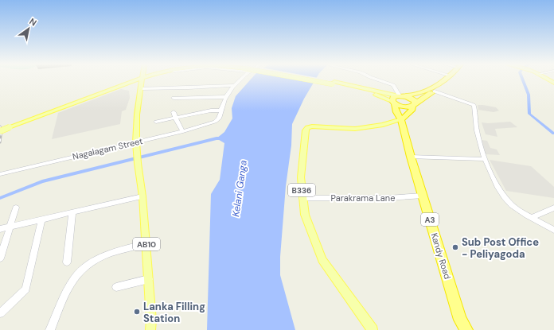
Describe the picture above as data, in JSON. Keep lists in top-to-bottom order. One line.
{"streets":{"highway":["A3","Kandy Road"],"main road":["B336","AB10"],"street":["Nagalagam Street","Parakrama Lane"]},"crossings":[["Nagalagam Street","AB10"],["B336","Parakrama Lane"],["B336","Kandy Road"],["Parakrama Lane","Kandy Road"]],"water":["Kelani Ganga"],"places":["Sub Post Office - Peliyagoda","Lanka Filling Station"],"north":"top right"}
